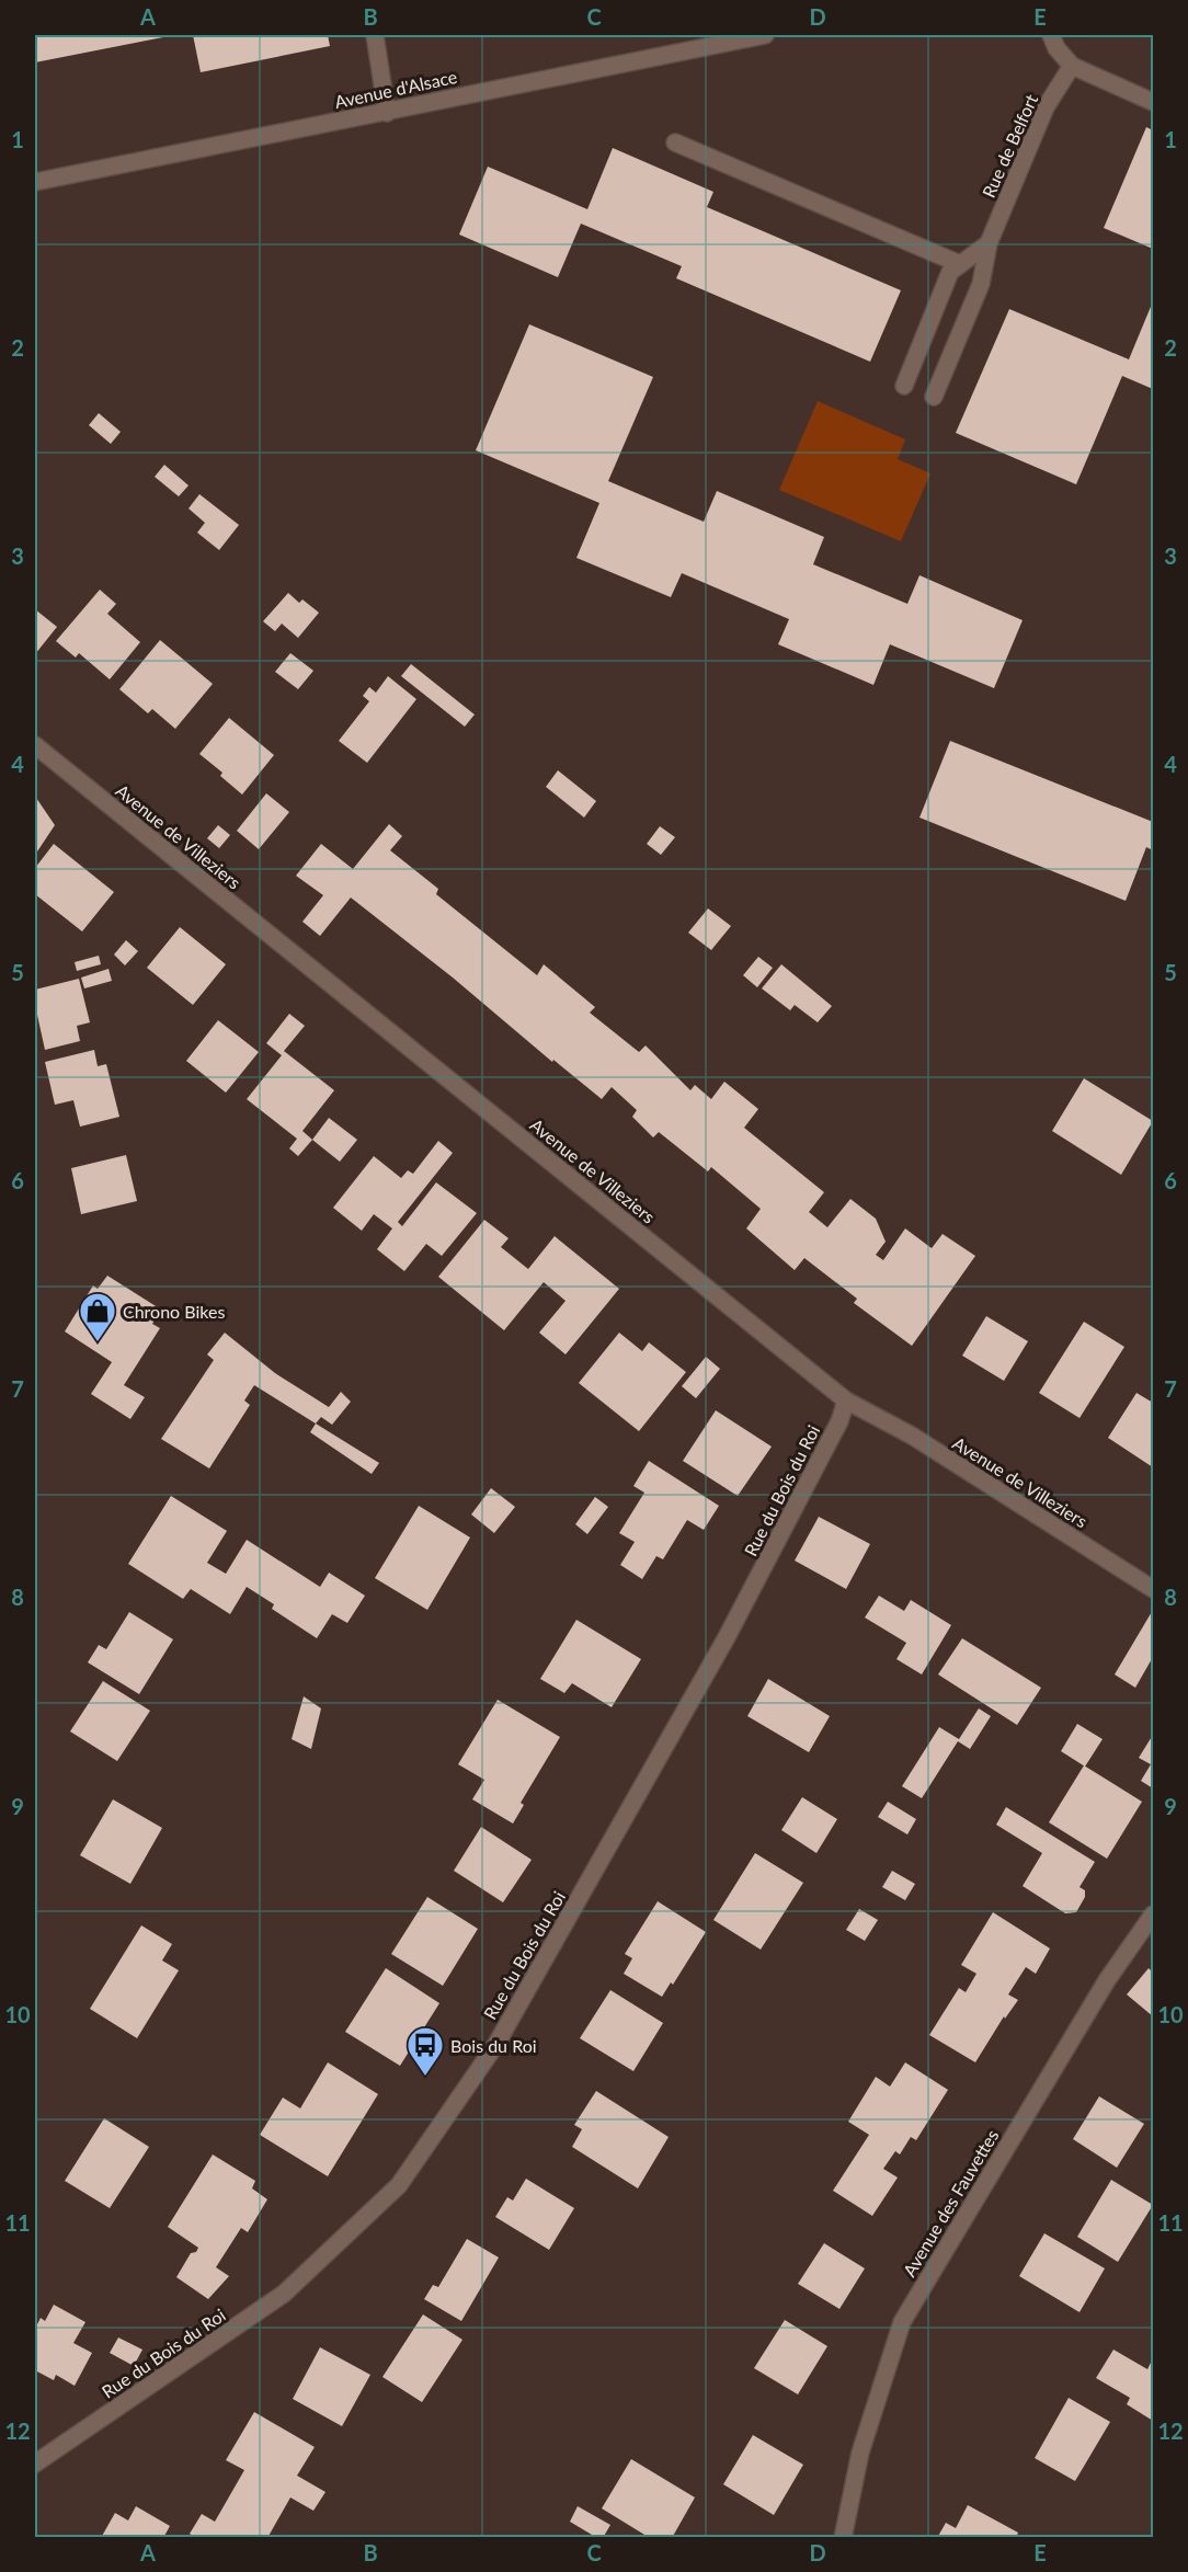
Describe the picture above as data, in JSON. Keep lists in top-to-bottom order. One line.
{"streets":{"street":["Avenue d'Alsace","Rue de Belfort","Avenue de Villeziers","Rue du Bois du Roi","Avenue des Fauvettes"]},"crossings":[["Avenue de Villeziers","Rue du Bois du Roi"]],"places":{"shop":["Chrono Bikes"],"bus stop":["Bois du Roi"]},"grid":{"columns":["A","B","C","D","E"],"rows":["1","2","3","4","5","6","7","8","9","10","11","12"]}}
